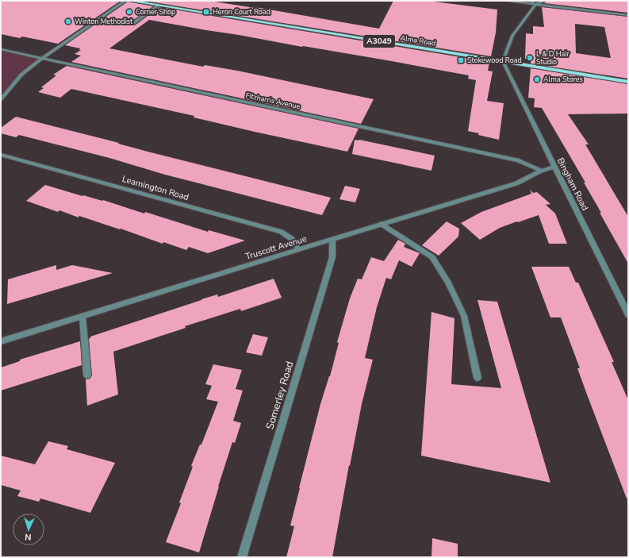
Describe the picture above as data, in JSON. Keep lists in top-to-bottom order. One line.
{"streets":{"main road":["Alma Road","A3049"],"street":["Fitzharris Avenue","Bingham Road","Leamington Road","Truscott Avenue","Somerley Road"]},"crossings":[["Alma Road","Bingham Road"],["Fitzharris Avenue","Truscott Avenue"],["Bingham Road","Truscott Avenue"],["Leamington Road","Truscott Avenue"],["Truscott Avenue","Somerley Road"]],"places":{"other":["Corner Shop","Winton Methodist","L & D Hair Studio","Alma Stores"],"transit":["Heron Court Road","Stokewood Road"]},"north":"bottom"}
